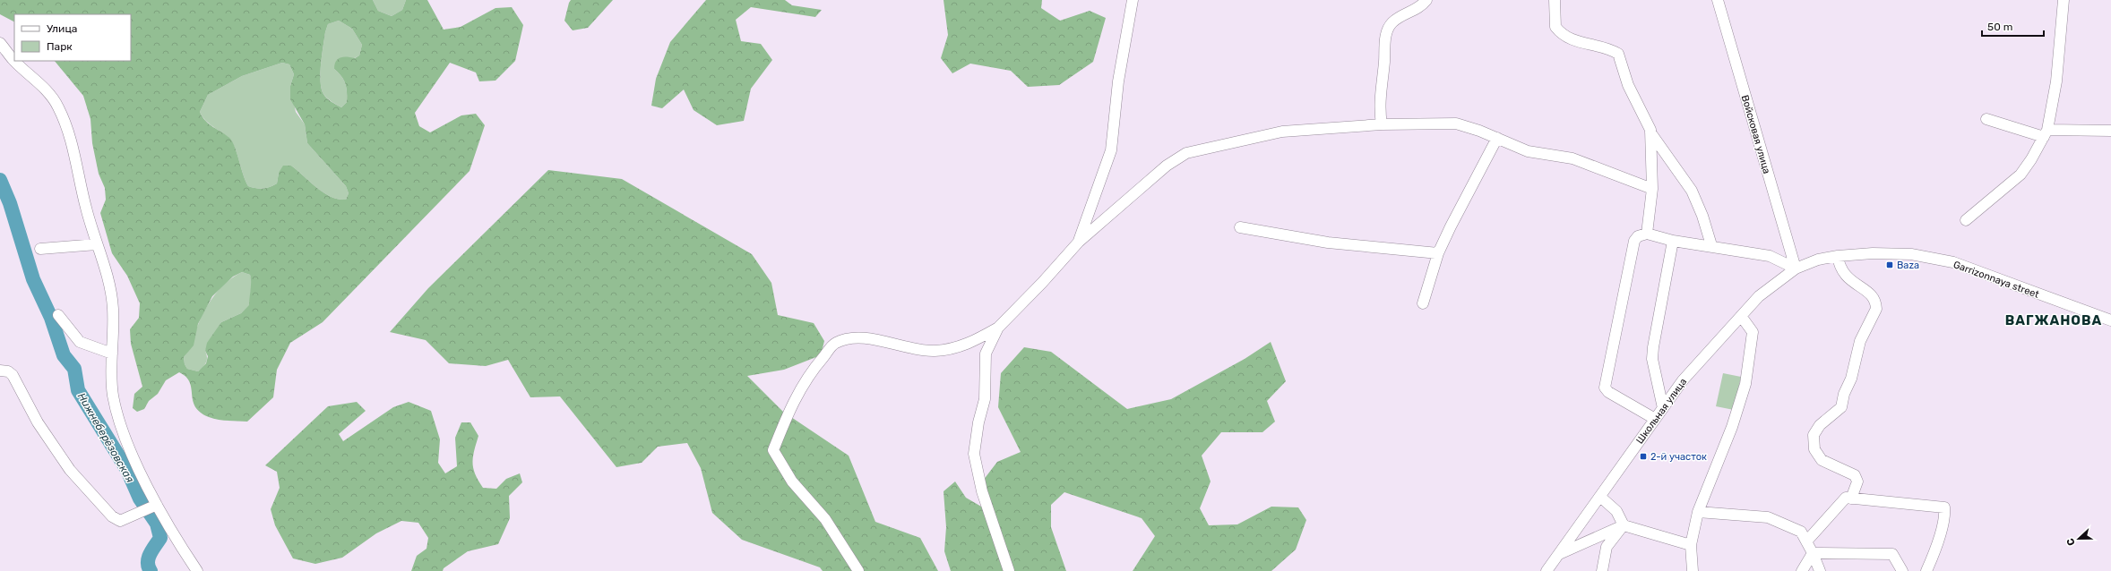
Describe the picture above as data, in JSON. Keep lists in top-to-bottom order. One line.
{"streets":{"street":["Войсковая улица","Garrizonnaya street","Школьная улица"]},"crossings":[["Войсковая улица","Garrizonnaya street"],["Войсковая улица","Школьная улица"],["Garrizonnaya street","Школьная улица"]],"districts":["ВАГЖАНОВА"],"water":["Нижнеберёзовская"],"places":{"transit":["Baza","2-й участок"]},"legend":["Улица","Парк"],"scale_bar":"50 m","north":"left"}
